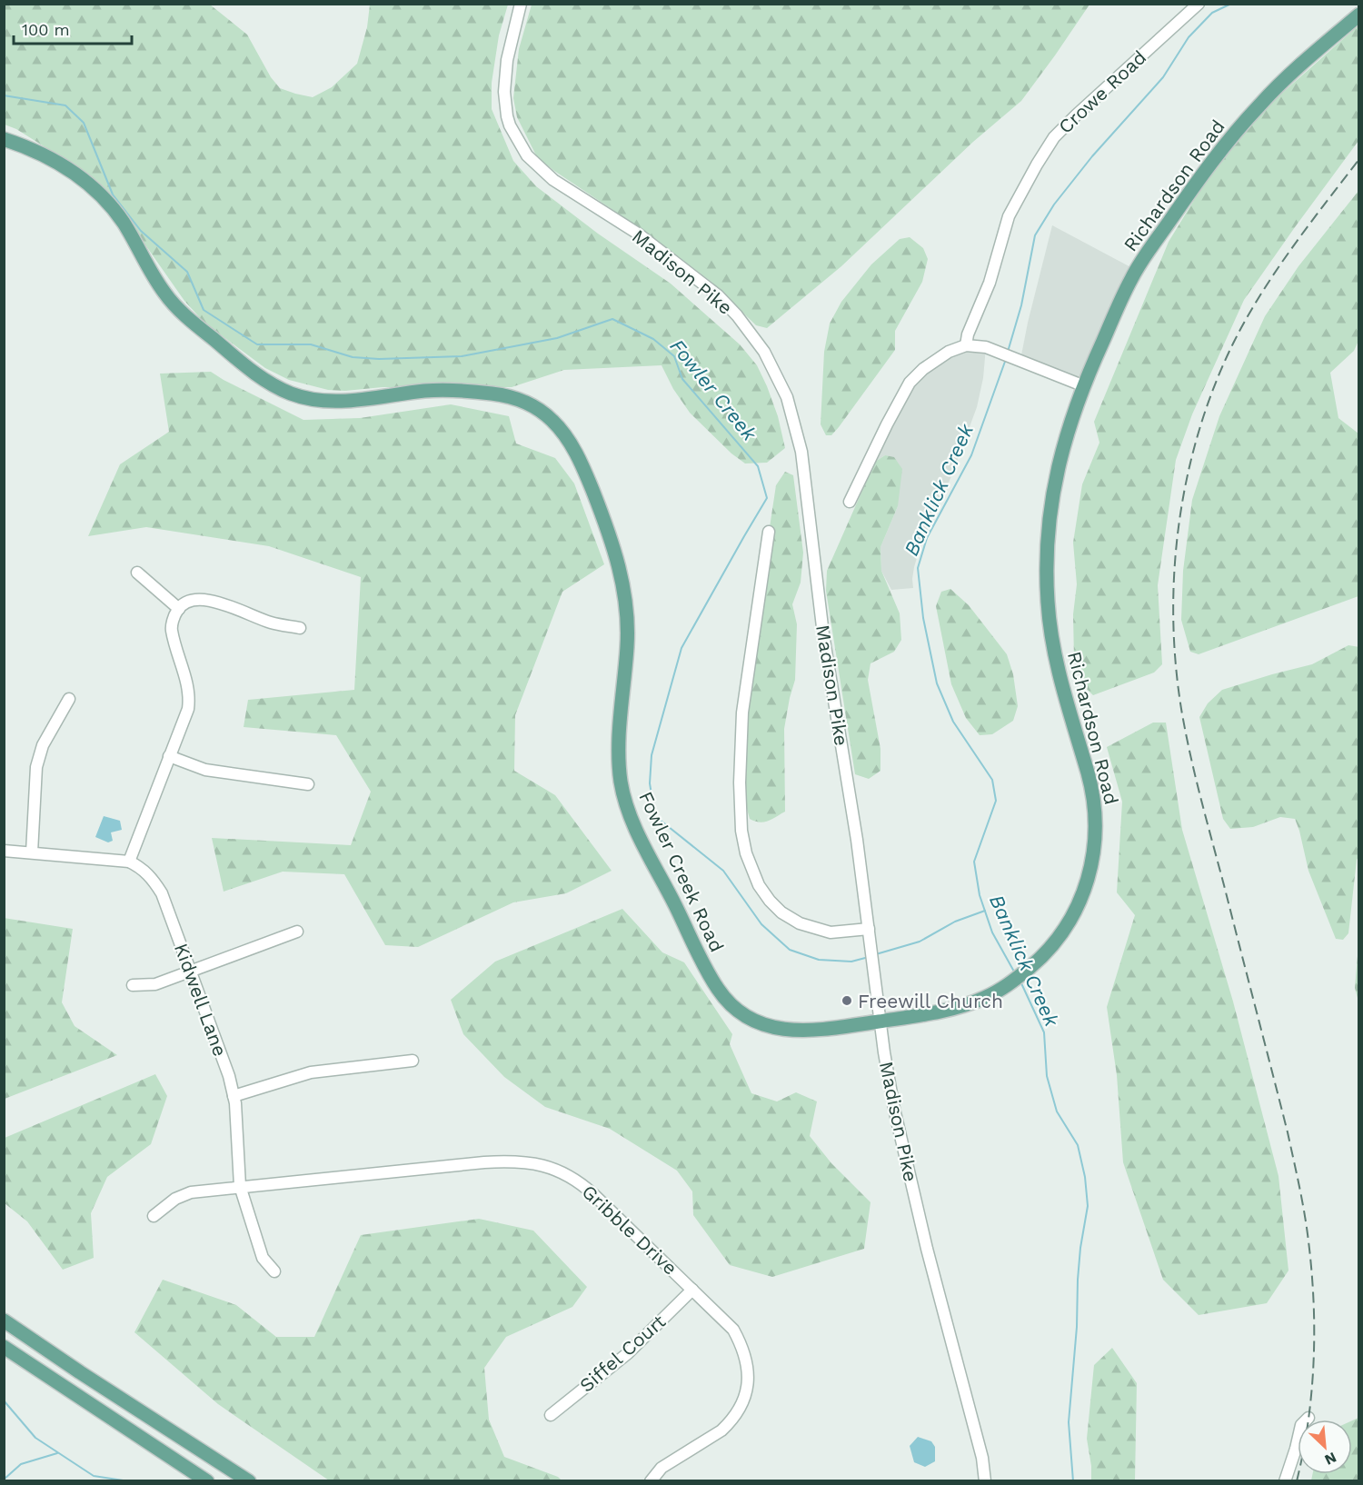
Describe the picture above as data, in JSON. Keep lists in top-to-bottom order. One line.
{"streets":{"main road":["Richardson Road","Fowler Creek Road"],"street":["Crowe Road","Madison Pike","Kidwell Lane","Gribble Drive","Siffel Court"]},"crossings":[["Richardson Road","Madison Pike"],["Richardson Road","Fowler Creek Road"],["Madison Pike","Fowler Creek Road"],["Kidwell Lane","Gribble Drive"],["Gribble Drive","Siffel Court"]],"water":["Fowler Creek","Banklick Creek"],"places":["Freewill Church"],"scale_bar":"100 m","north":"bottom right"}
